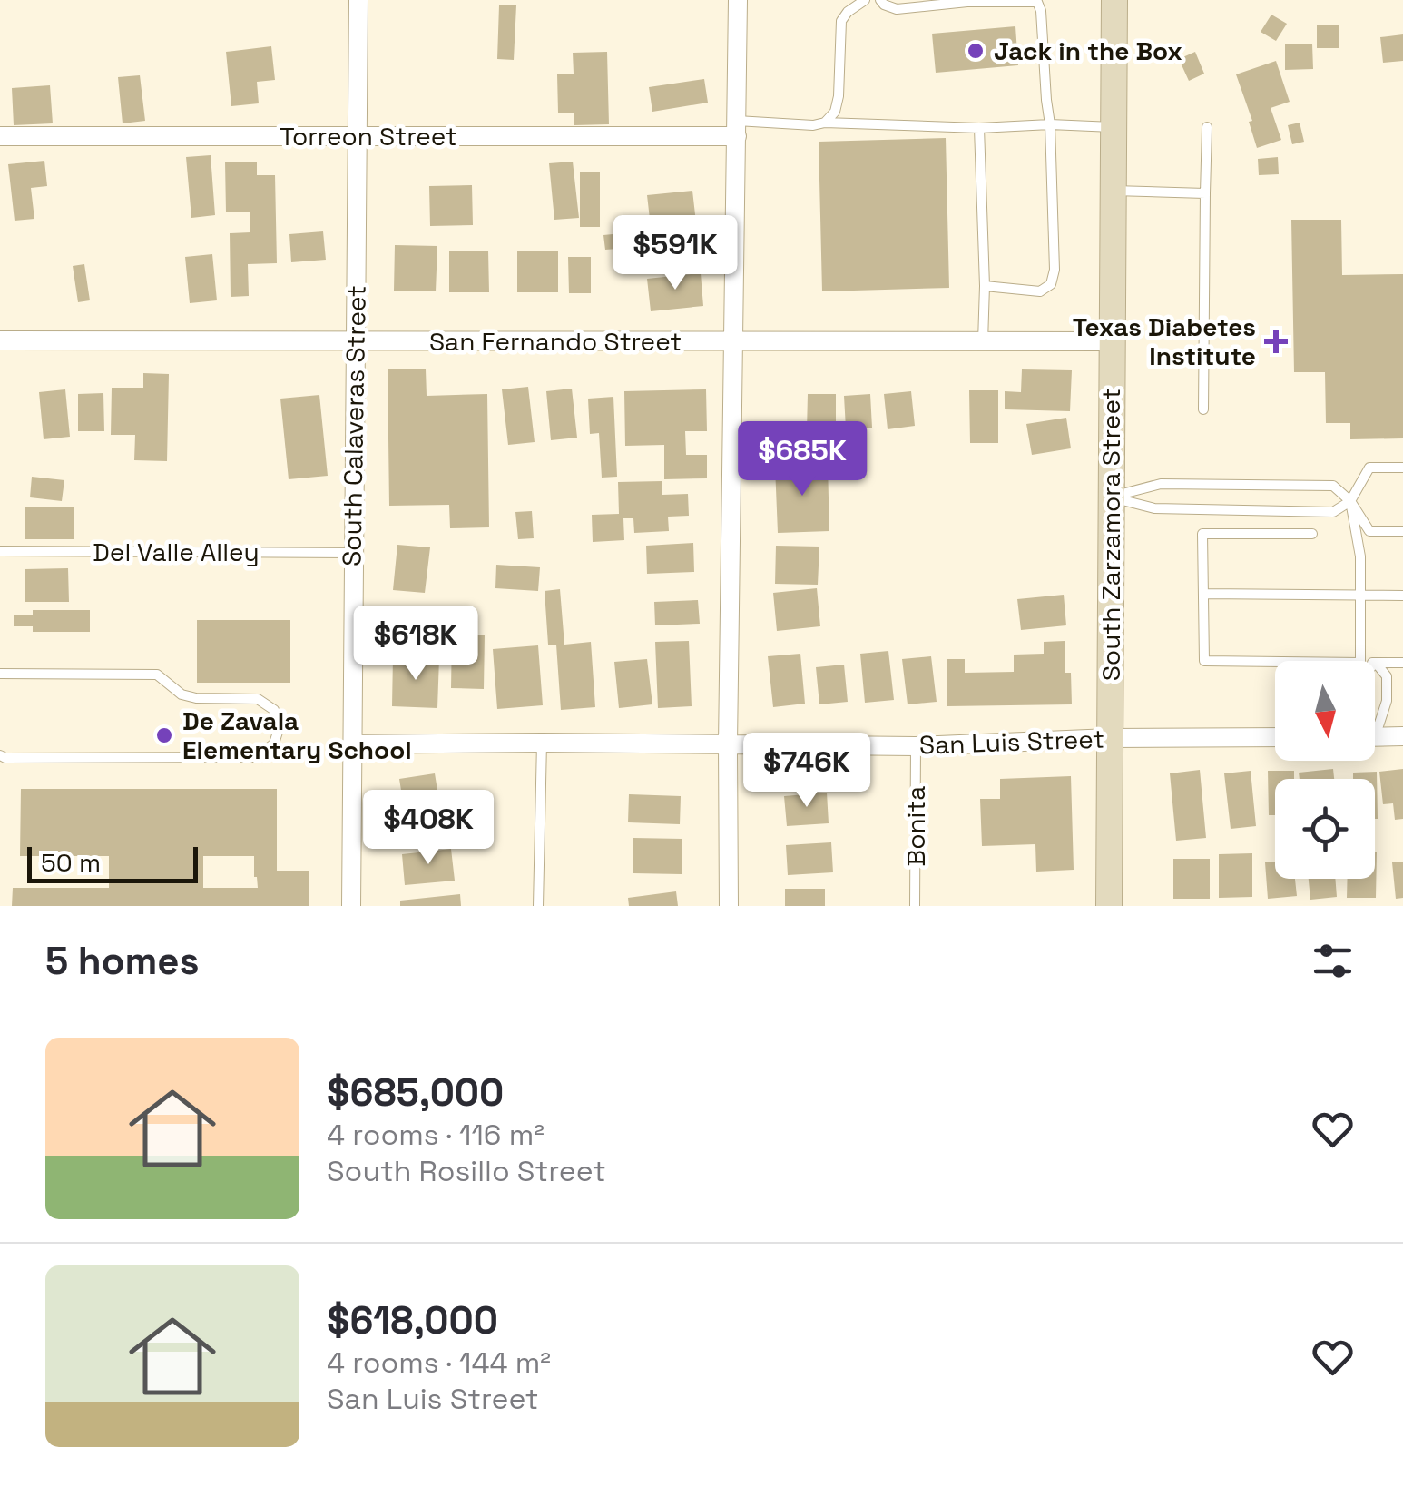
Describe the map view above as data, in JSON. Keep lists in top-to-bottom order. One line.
{"streets":{"main road":["South Zarzamora Street"],"street":["Torreon Street","San Fernando Street","South Calaveras Street","San Luis Street"],"lane":["Del Valle Alley","Bonita"]},"crossings":[["Torreon Street","South Calaveras Street"],["San Fernando Street","South Calaveras Street"],["San Fernando Street","South Zarzamora Street"],["South Calaveras Street","Del Valle Alley"],["South Calaveras Street","San Luis Street"],["South Zarzamora Street","San Luis Street"],["San Luis Street","Bonita"]],"places":{"other":["Jack in the Box","De Zavala Elementary School"],"health":["Texas Diabetes Institute"]},"scale_bar":"50 m","north":"bottom","page":{"price":["$591K","$685K","$618K","$746K","$408K"],"scale":"50 m","heading":"5 homes","list":[{"name":"$685,000","note":"4 rooms · 116 m² · South Rosillo Street"},{"name":"$618,000","note":"4 rooms · 144 m² · San Luis Street"}]}}
